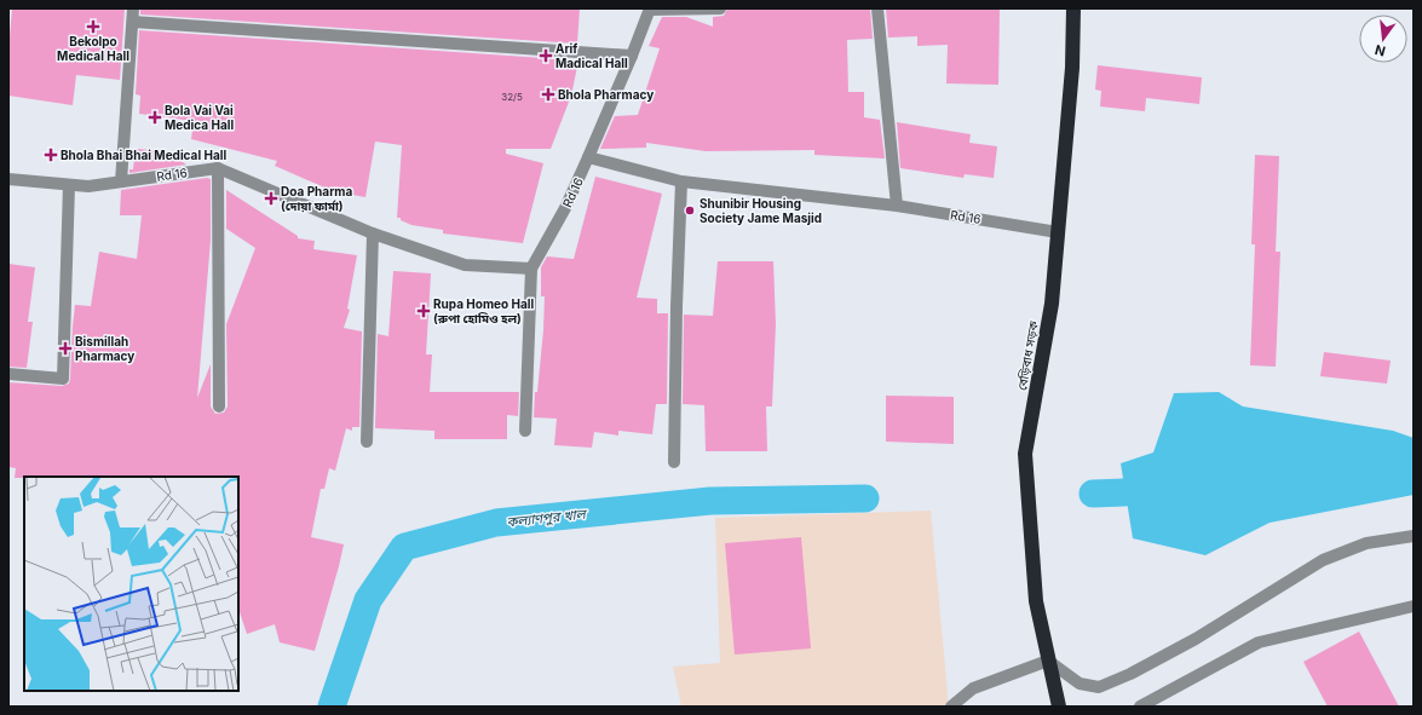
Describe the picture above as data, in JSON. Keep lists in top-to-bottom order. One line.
{"streets":{"highway":["বেড়িবাধ সড়ক"],"street":["Rd 16"]},"crossings":[["Rd 16","বেড়িবাধ সড়ক"]],"water":["কল্যাণপুর খাল"],"places":{"health":["Bekolpo Medical Hall","Arif Madical Hall","Bhola Pharmacy","Bola Vai Vai Medica Hall","Bhola Bhai Bhai Medical Hall","Doa Pharma (দোয়া ফার্মা)","Rupa Homeo Hall (রুপা হোমিও হল)","Bismillah Pharmacy"],"other":["Shunibir Housing Society Jame Masjid"]},"house_numbers":["32/5"],"north":"bottom"}
